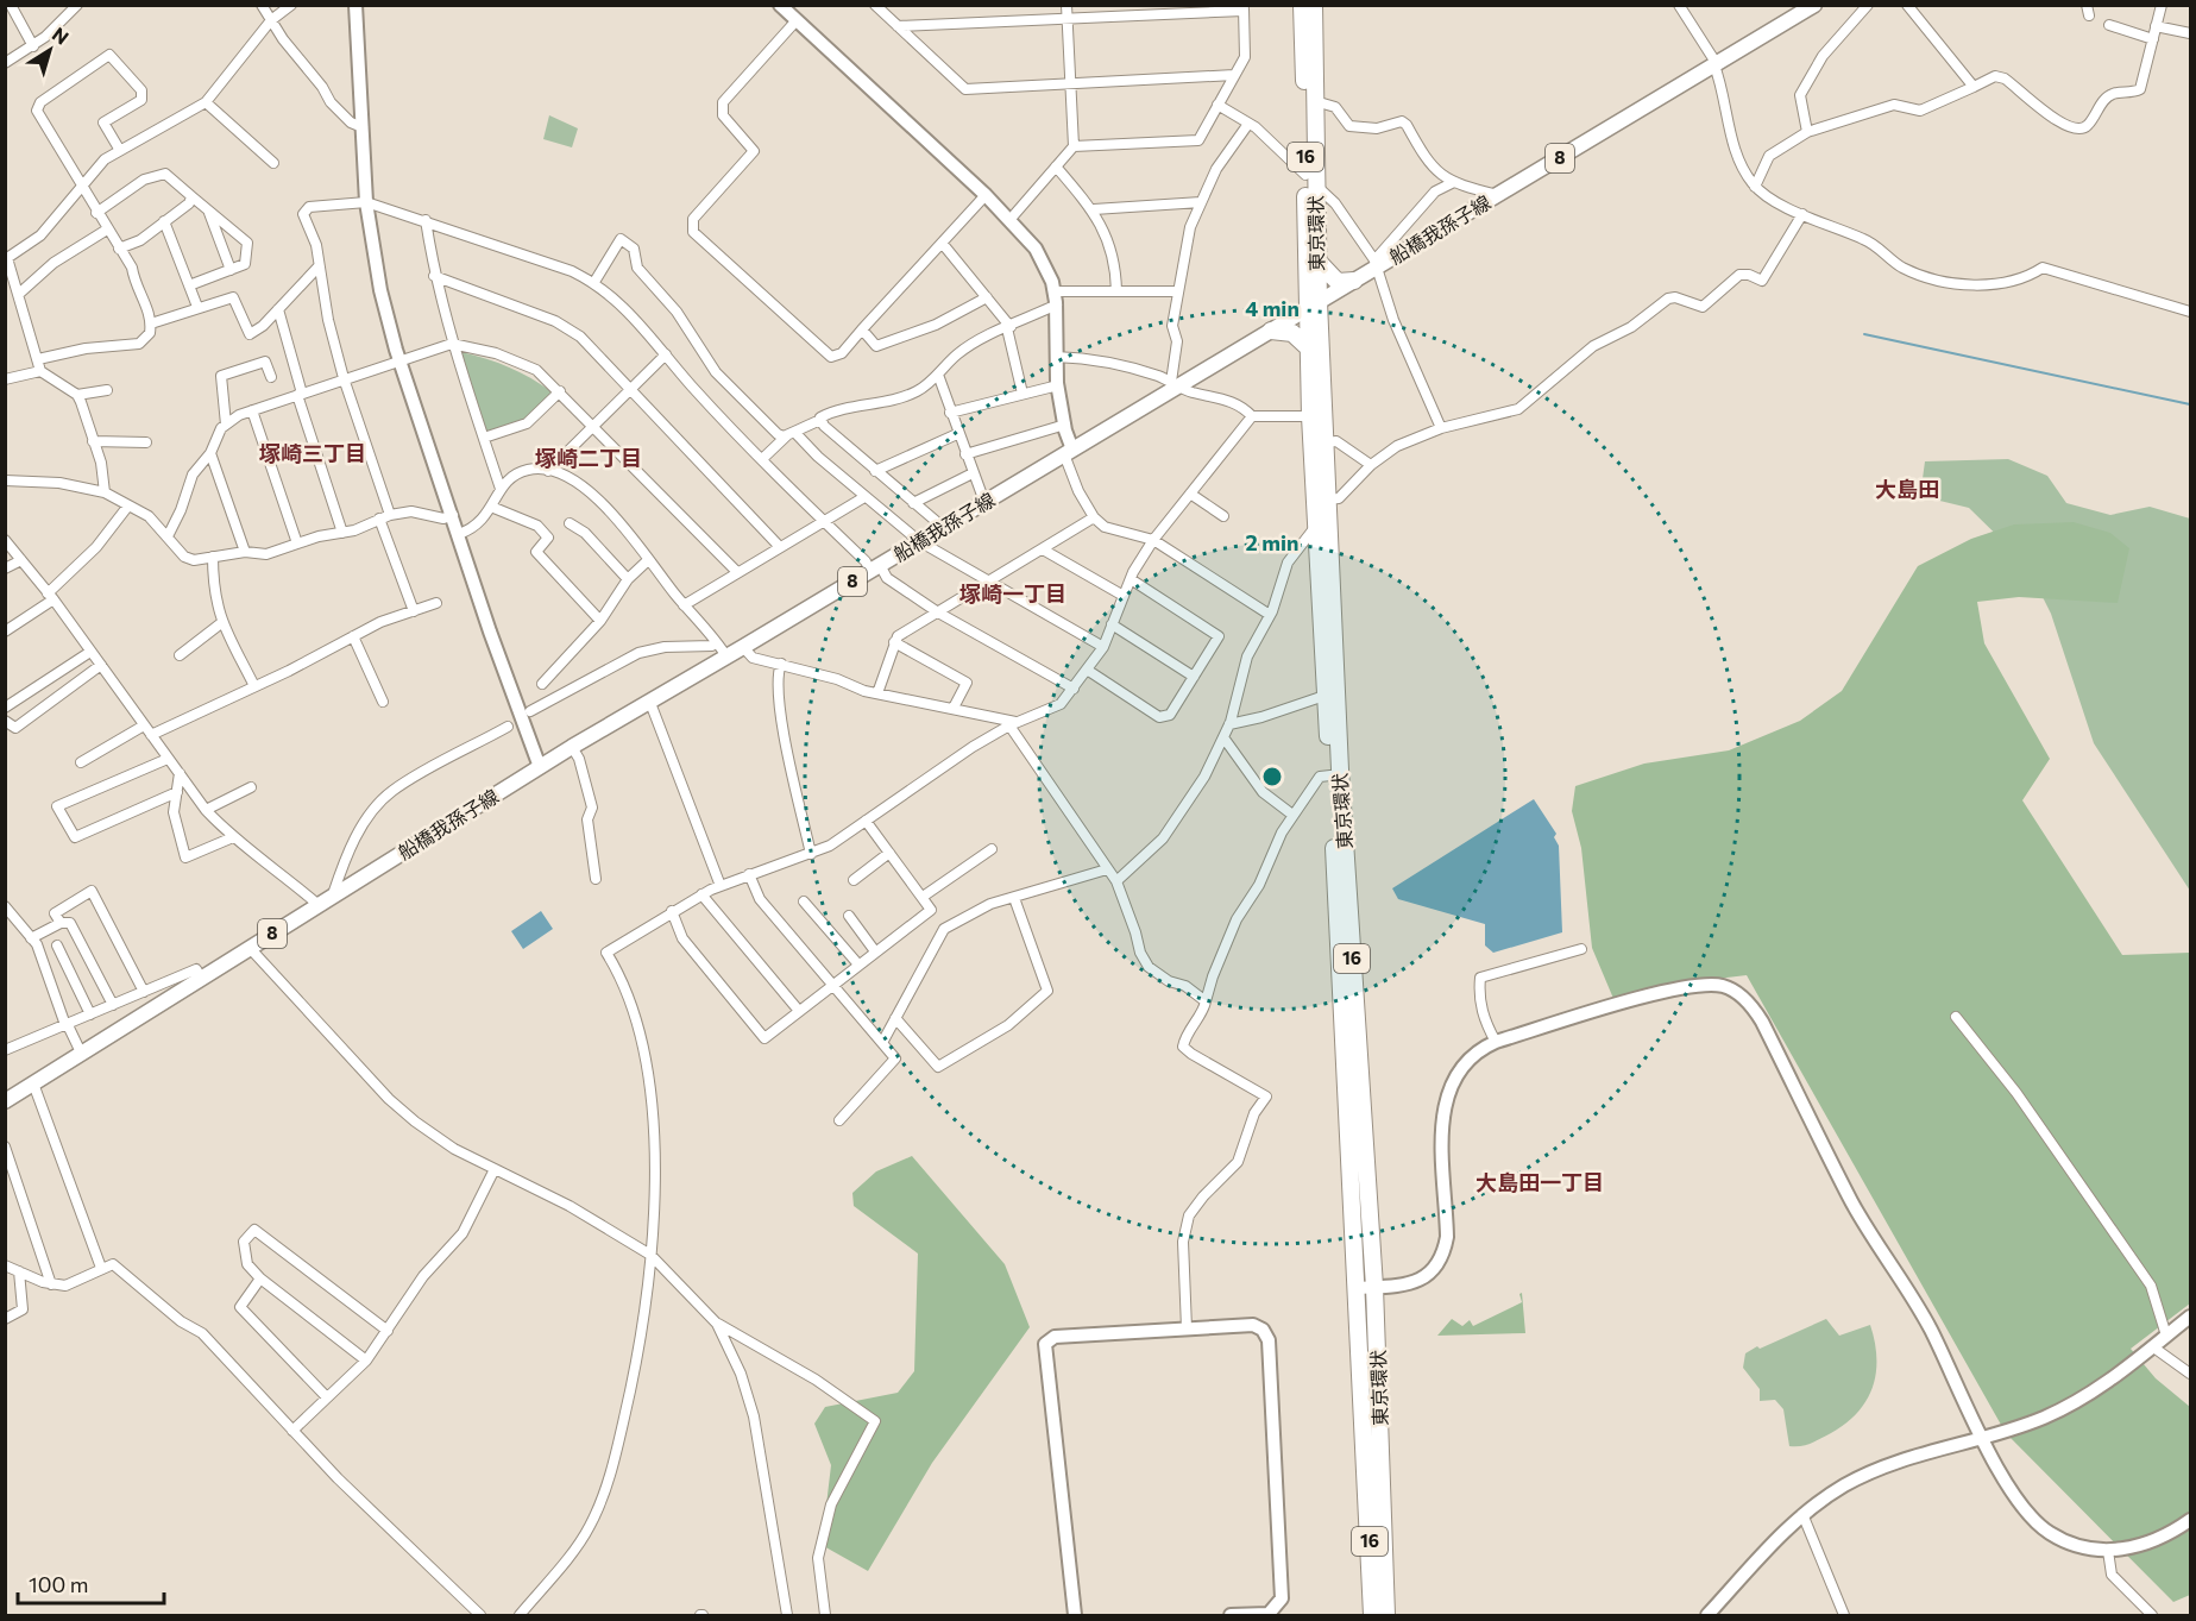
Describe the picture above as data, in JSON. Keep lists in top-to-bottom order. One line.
{"streets":{"highway":["16","東京環状"],"main road":["8","船橋我孫子線"]},"crossings":[["船橋我孫子線","東京環状"]],"districts":["塚崎三丁目","塚崎二丁目","大島田","塚崎一丁目","大島田一丁目"],"scale_bar":"100 m","north":"top right","rings":["4 min","2 min"]}
